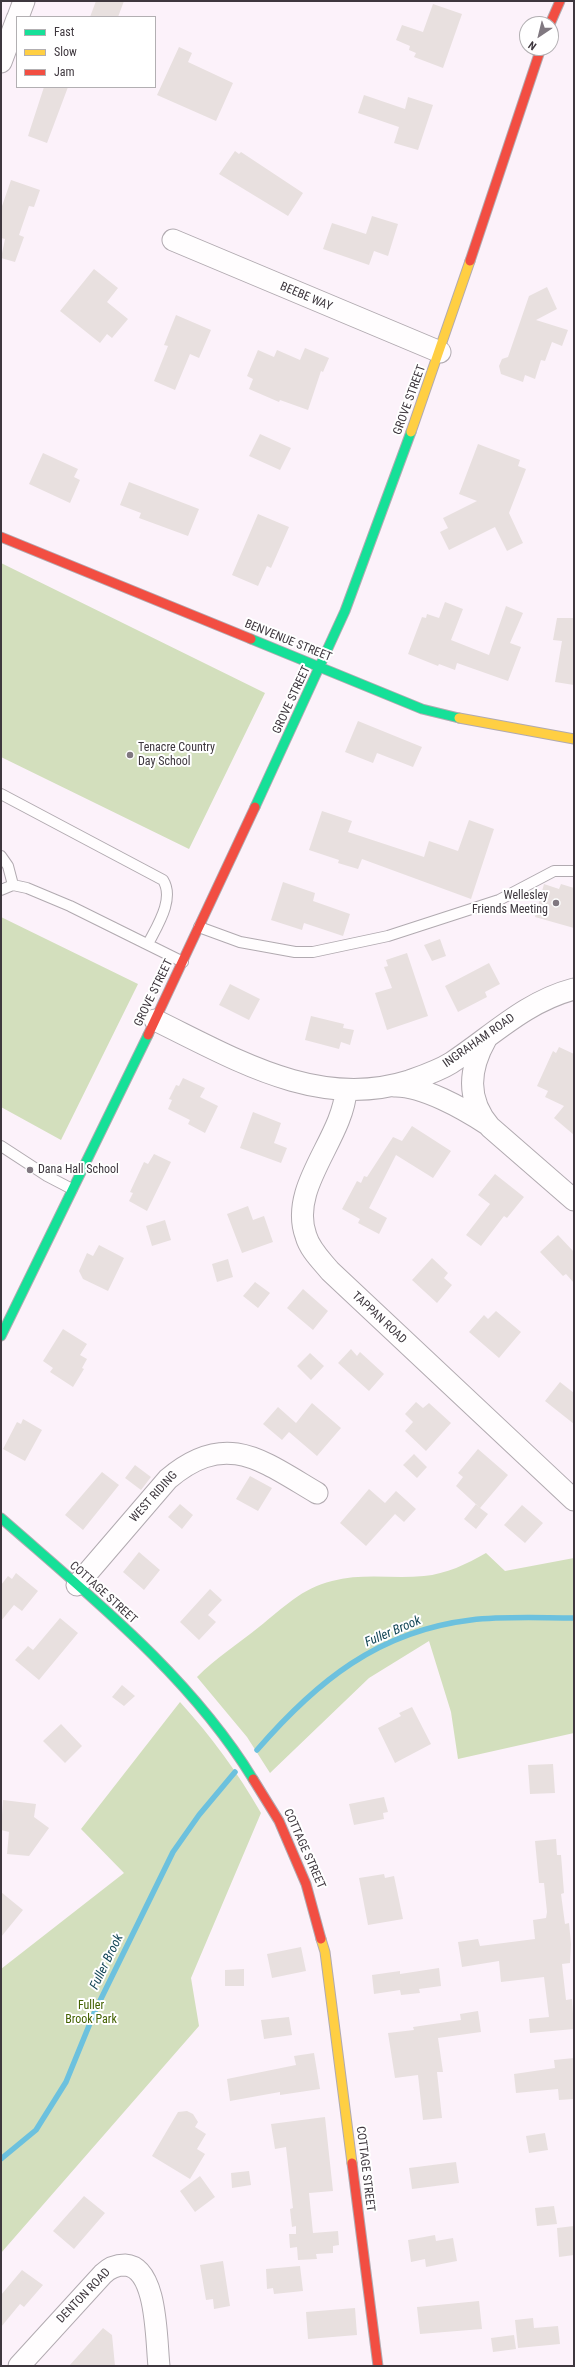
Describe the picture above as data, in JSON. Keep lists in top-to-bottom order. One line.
{"streets":{"street":["BEEBE WAY","GROVE STREET","BENVENUE STREET","INGRAHAM ROAD","TAPPAN ROAD","WEST RIDING","COTTAGE STREET","DENTON ROAD"]},"crossings":[["BEEBE WAY","GROVE STREET"],["GROVE STREET","BENVENUE STREET"],["GROVE STREET","INGRAHAM ROAD"],["INGRAHAM ROAD","TAPPAN ROAD"],["WEST RIDING","COTTAGE STREET"]],"water":["Fuller Brook"],"parks":["Fuller Brook Park"],"places":["Tenacre Country Day School","Wellesley Friends Meeting","Dana Hall School"],"legend":["Fast","Slow","Jam"],"north":"bottom left"}
